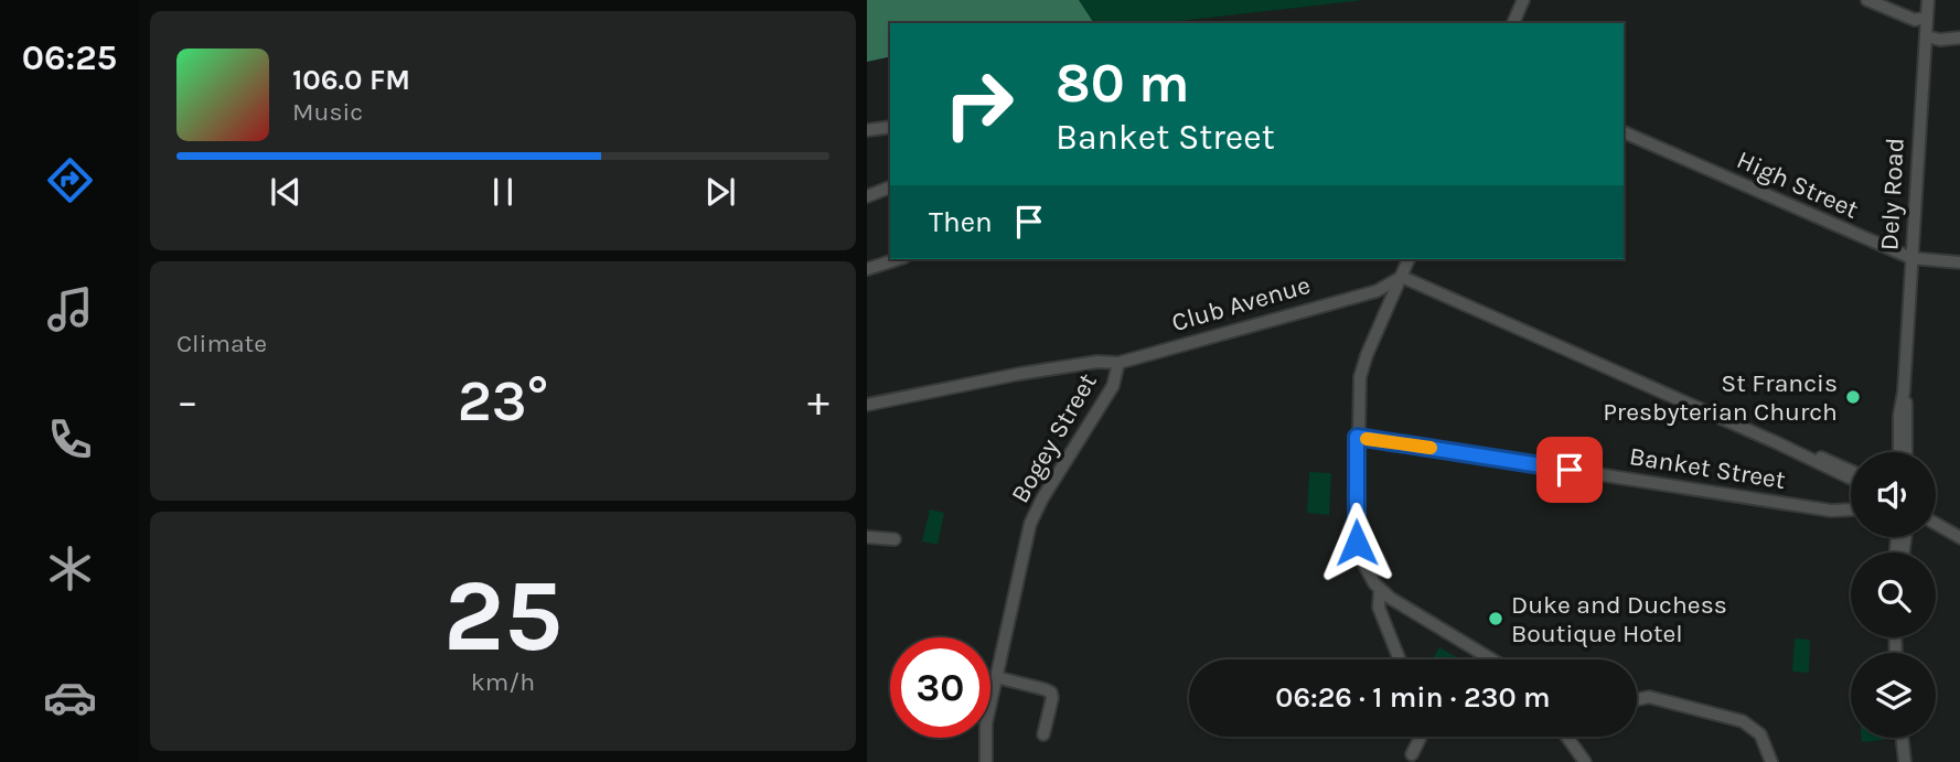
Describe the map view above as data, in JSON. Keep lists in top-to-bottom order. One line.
{"streets":{"street":["High Street","Dely Road","Club Avenue","Bogey Street","Banket Street"]},"crossings":[["High Street","Dely Road"],["Club Avenue","Bogey Street"]],"places":["St Francis Presbyterian Church","Duke and Duchess Boutique Hotel"],"page":{"tabs":"06:25","turn":["80 m","Banket Street"],"song":["106.0 FM","Music"],"then":"Then","tile":["Climate",["25","km/h"]],"heat":["−","23°","+"],"limit":"30","trip":"06:26 · 1 min · 230 m"}}
